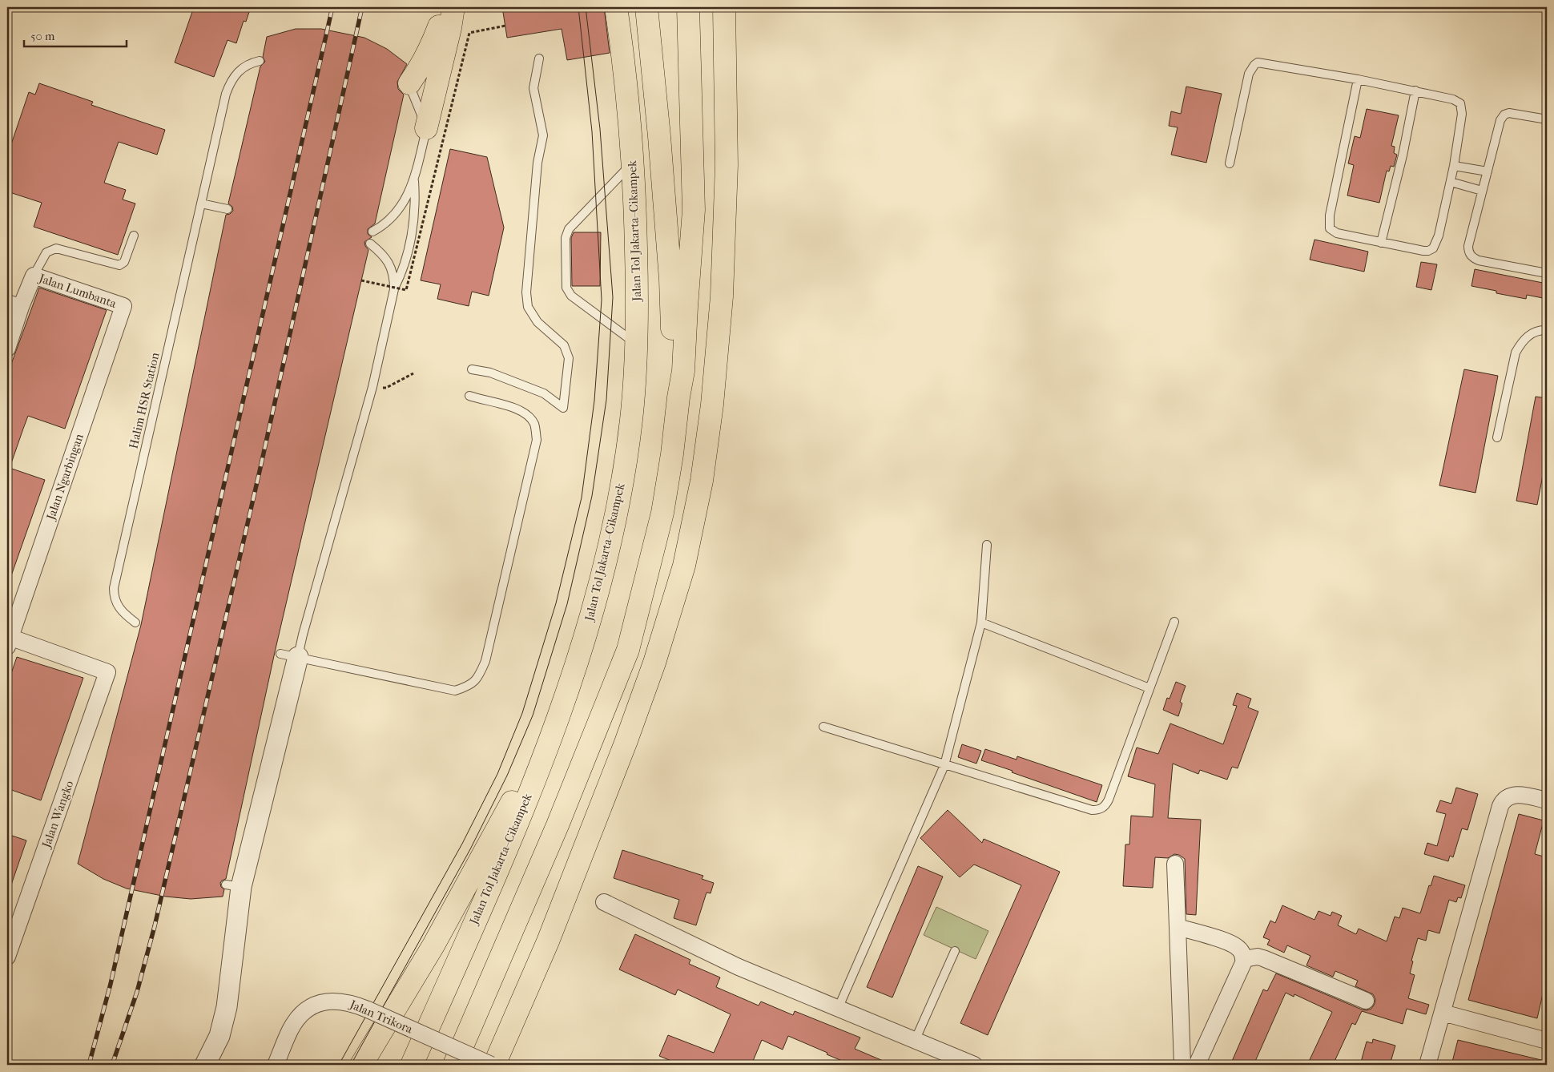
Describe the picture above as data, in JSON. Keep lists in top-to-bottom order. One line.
{"streets":{"highway":["Jalan Tol Jakarta–Cikampek"],"street":["Jalan Lumbanta","Jalan Ngarbingan","Jalan Wangko","Jalan Trikora"],"lane":["Halim HSR Station"]},"crossings":[["Jalan Lumbanta","Jalan Ngarbingan"],["Jalan Ngarbingan","Jalan Wangko"]],"scale_bar":"50 m"}
